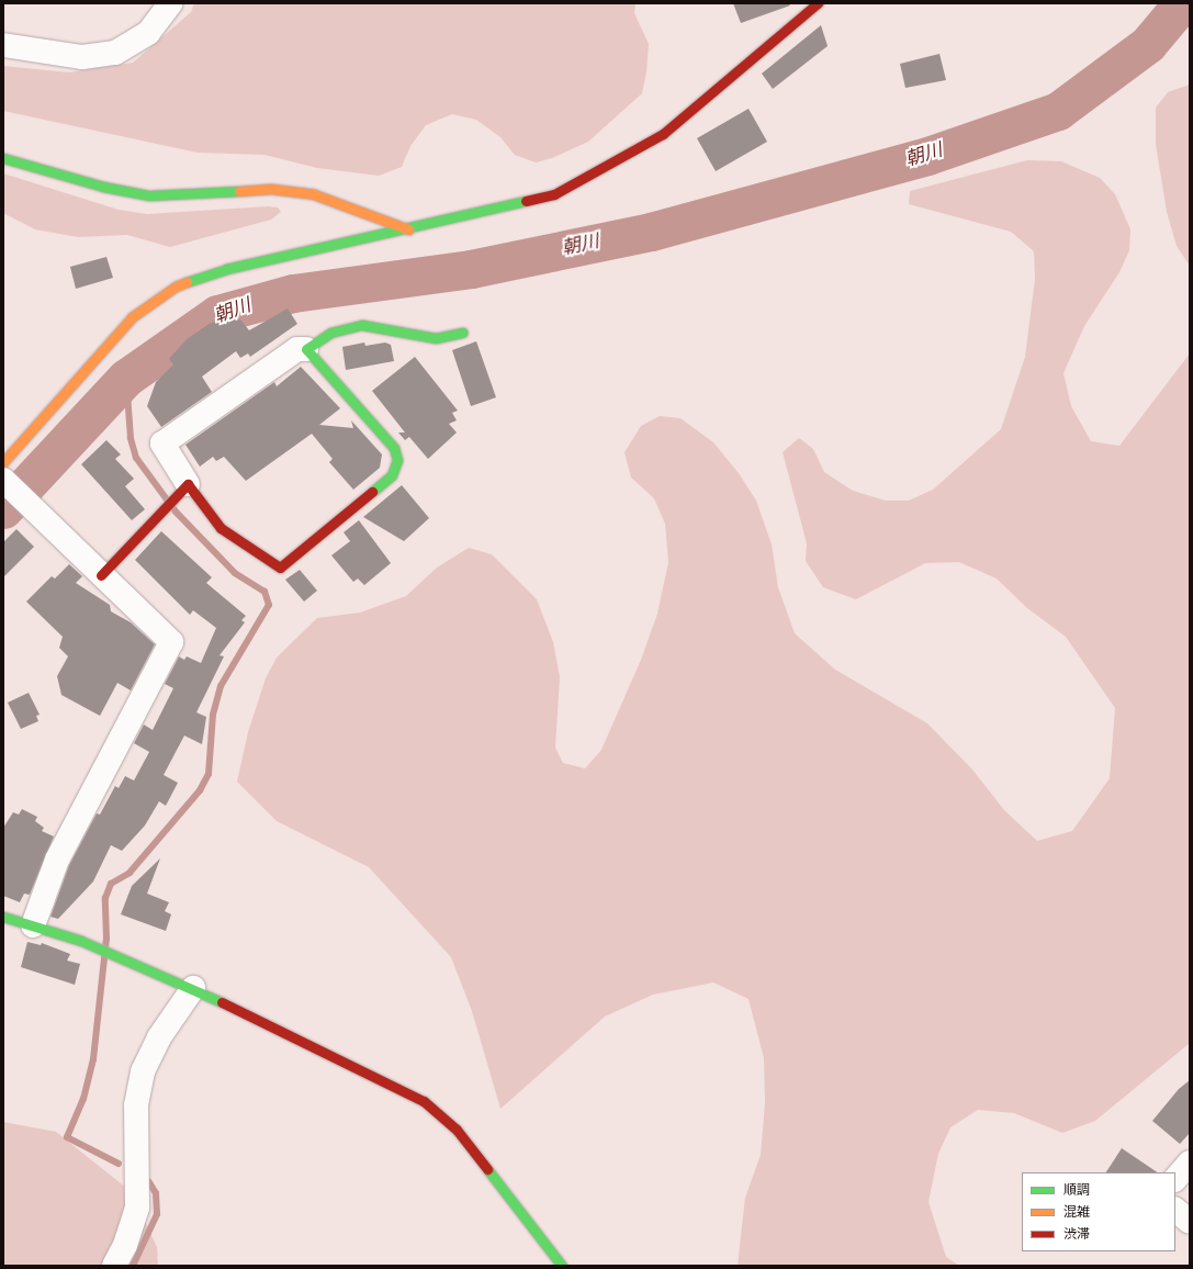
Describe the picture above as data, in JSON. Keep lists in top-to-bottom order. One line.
{"water":["朝川"],"legend":["順調","混雑","渋滞"]}
